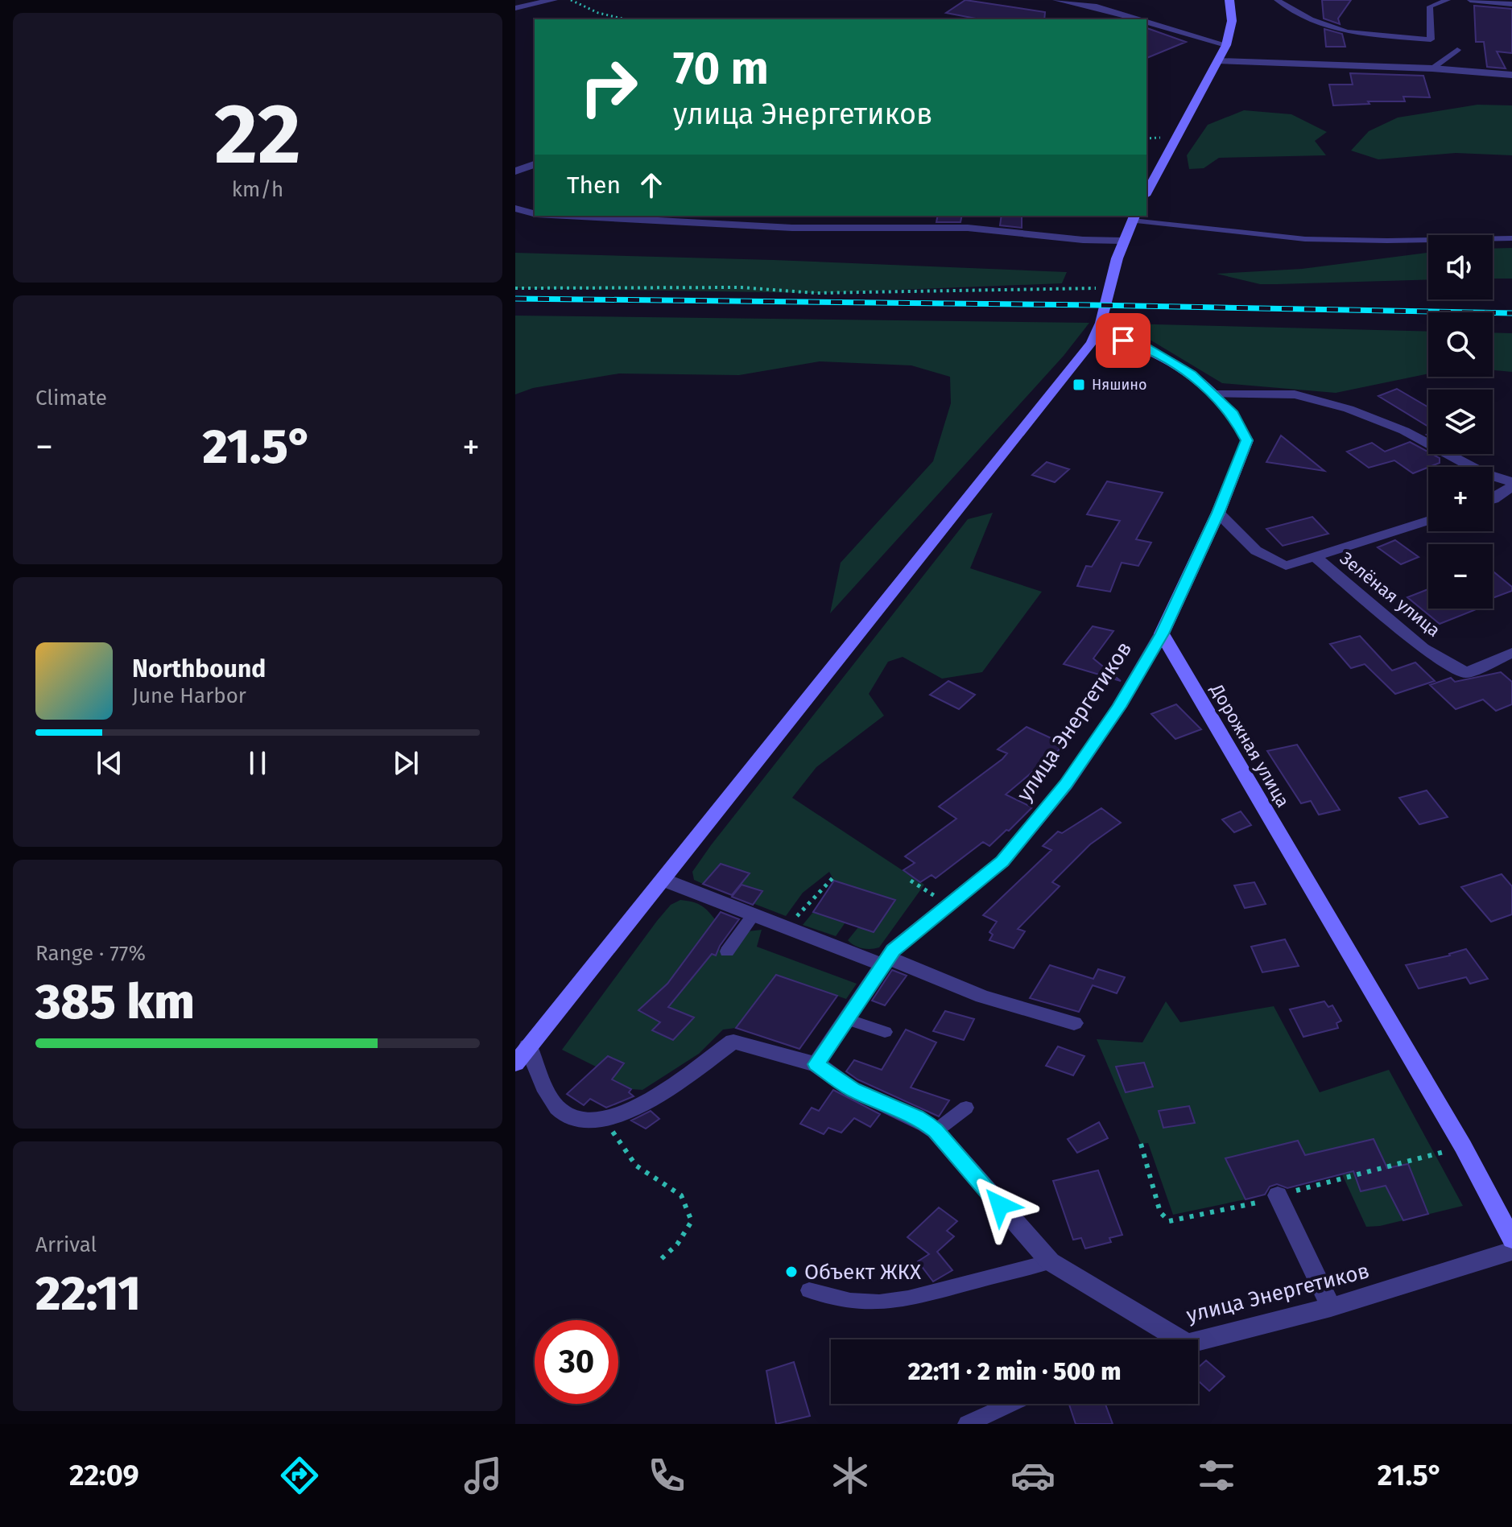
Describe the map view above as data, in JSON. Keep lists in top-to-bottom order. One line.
{"streets":{"street":["Зелёная улица","улица Энергетиков","Дорожная улица"]},"crossings":[["улица Энергетиков","Дорожная улица"]],"places":{"transit":["Няшино"],"other":["Объект ЖКХ"]},"page":{"tile":[["22","km/h"],"Climate",["Range · 77%","385 km"],["Arrival","22:11"]],"turn":["70 m","улица Энергетиков"],"then":"Then","map_buttons":["+","−"],"heat":["−","21.5°","+"],"song":["Northbound","June Harbor"],"limit":"30","trip":"22:11 · 2 min · 500 m","tabs":["22:09","21.5°"]}}
